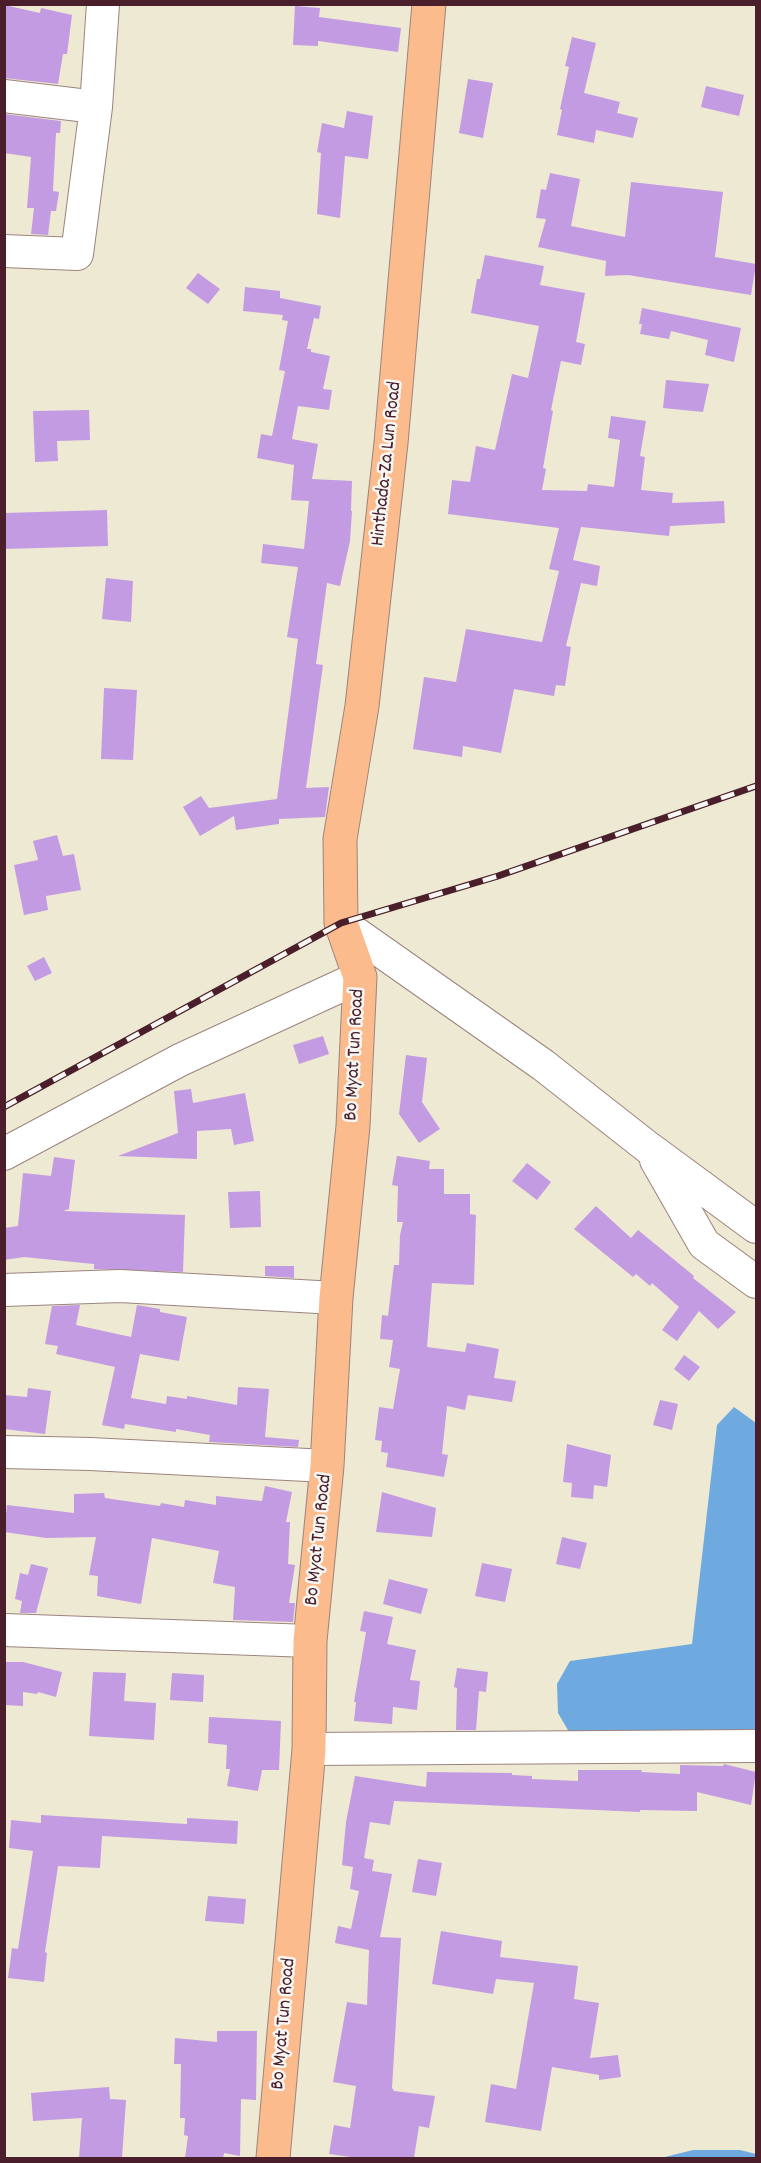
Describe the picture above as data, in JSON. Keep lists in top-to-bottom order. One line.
{"streets":{"main road":["Hinthada-Za Lun Road","Bo Myat Tun Road"]},"crossings":[["Hinthada-Za Lun Road","Bo Myat Tun Road"]]}
